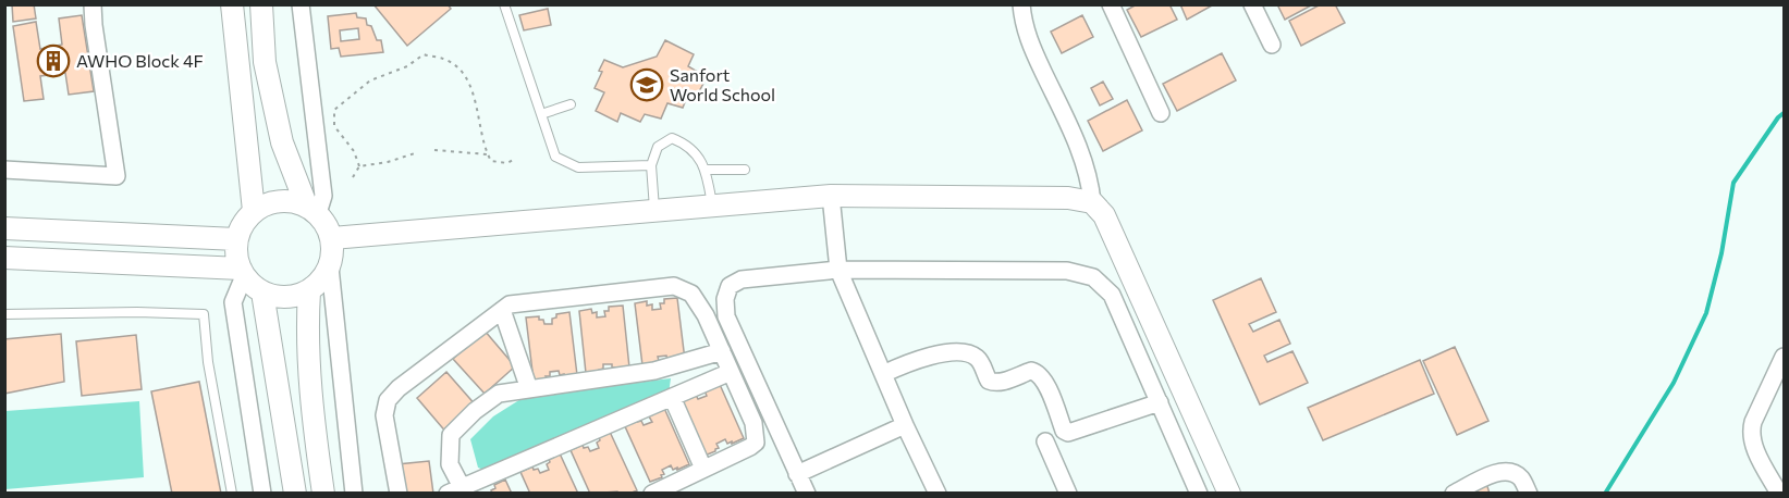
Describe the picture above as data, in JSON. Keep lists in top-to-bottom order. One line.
{"places":{"building":["AWHO Block 4F"],"school or university":["Sanfort World School"]}}
